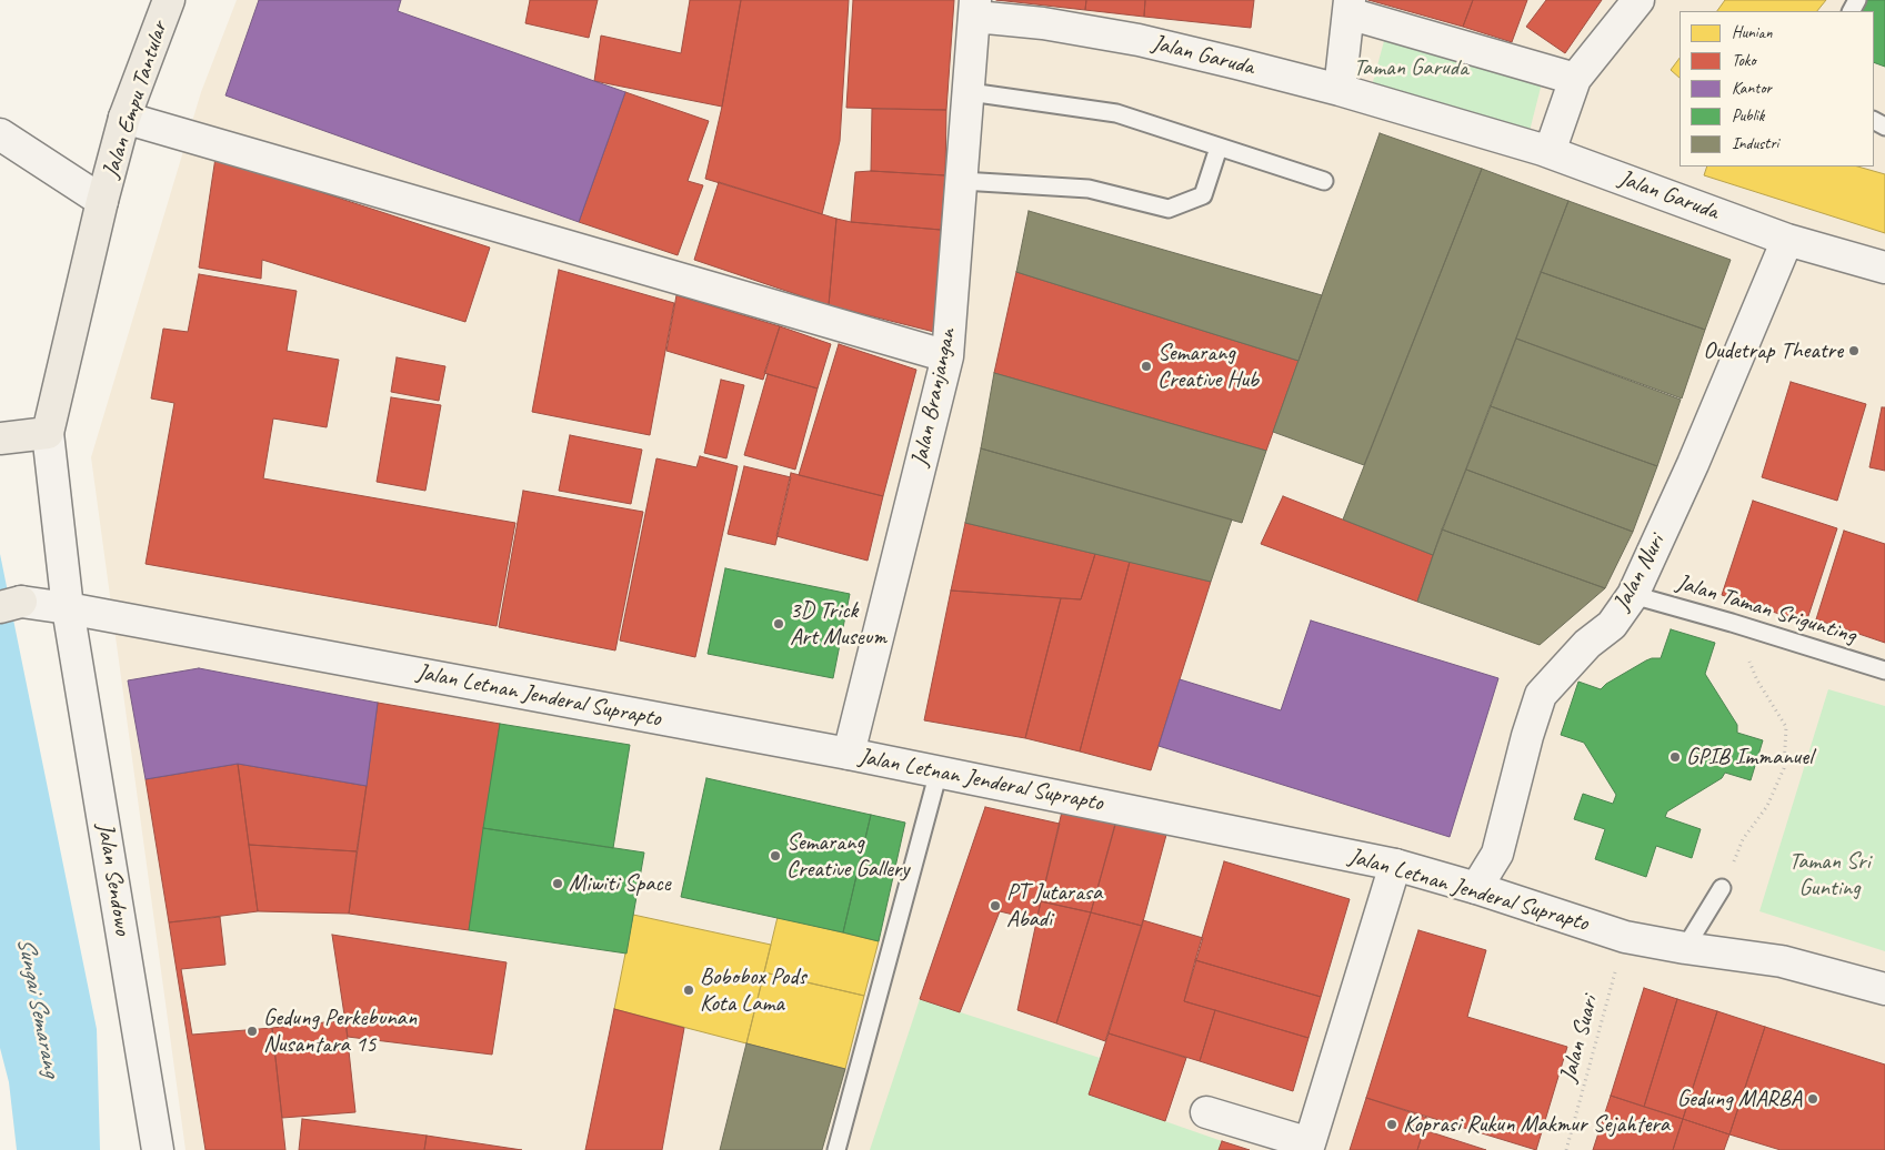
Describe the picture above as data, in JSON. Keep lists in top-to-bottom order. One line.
{"streets":{"main road":["Jalan Empu Tantular"],"street":["Jalan Garuda","Jalan Branjangan","Jalan Nuri","Jalan Letnan Jenderal Suprapto","Jalan Sendowo"],"lane":["Jalan Taman Srigunting"],"path":["Jalan Suari"]},"crossings":[["Jalan Garuda","Jalan Branjangan"],["Jalan Garuda","Jalan Nuri"],["Jalan Empu Tantular","Jalan Sendowo"],["Jalan Branjangan","Jalan Letnan Jenderal Suprapto"],["Jalan Nuri","Jalan Taman Srigunting"],["Jalan Nuri","Jalan Letnan Jenderal Suprapto"],["Jalan Letnan Jenderal Suprapto","Jalan Sendowo"],["Jalan Letnan Jenderal Suprapto","Jalan Suari"]],"water":["Sungai Semarang"],"parks":["Taman Garuda","Taman Sri Gunting"],"places":["Oudetrap Theatre","Semarang Creative Hub","3D Trick Art Museum","GPIB Immanuel","Semarang Creative Gallery","Miwiti Space","PT Jutarasa Abadi","Bobobox Pods Kota Lama","Gedung Perkebunan Nusantara 15","Gedung MARBA","Koprasi Rukun Makmur Sejahtera"],"legend":["Hunian","Toko","Kantor","Publik","Industri"]}
